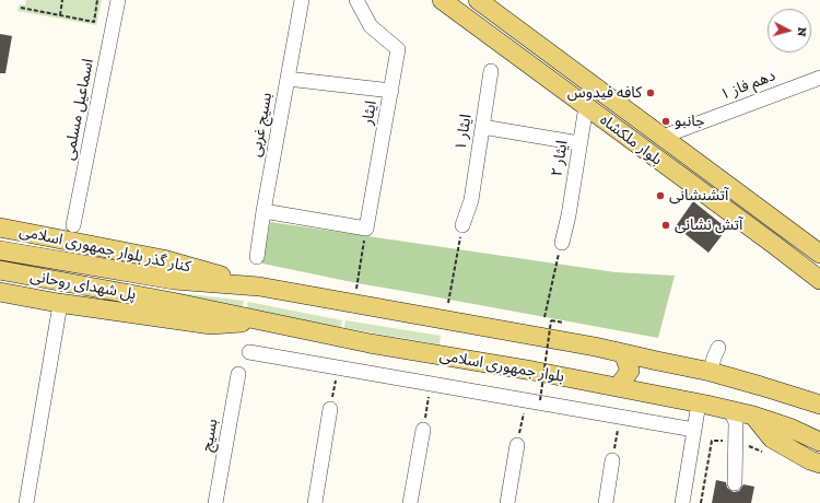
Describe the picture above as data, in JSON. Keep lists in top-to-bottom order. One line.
{"streets":{"main road":["بلوار ملکشاه","کنار گذر بلوار جمهوری اسلامی","پل شهدای روحانی","بلوار جمهوری اسلامی"],"street":["دهم فاز ۱","اسماعیل مسلمی","ایثار","بسیج غربی","ایثار ۱","ایثار ۲","بسیج"]},"crossings":[["دهم فاز ۱","بلوار ملکشاه"],["بلوار ملکشاه","ایثار ۲"],["کنار گذر بلوار جمهوری اسلامی","پل شهدای روحانی"],["پل شهدای روحانی","بلوار جمهوری اسلامی"]],"places":["كافه فيدوس","جانبو","آتشنشانی","آتش نشانی"],"north":"right"}
